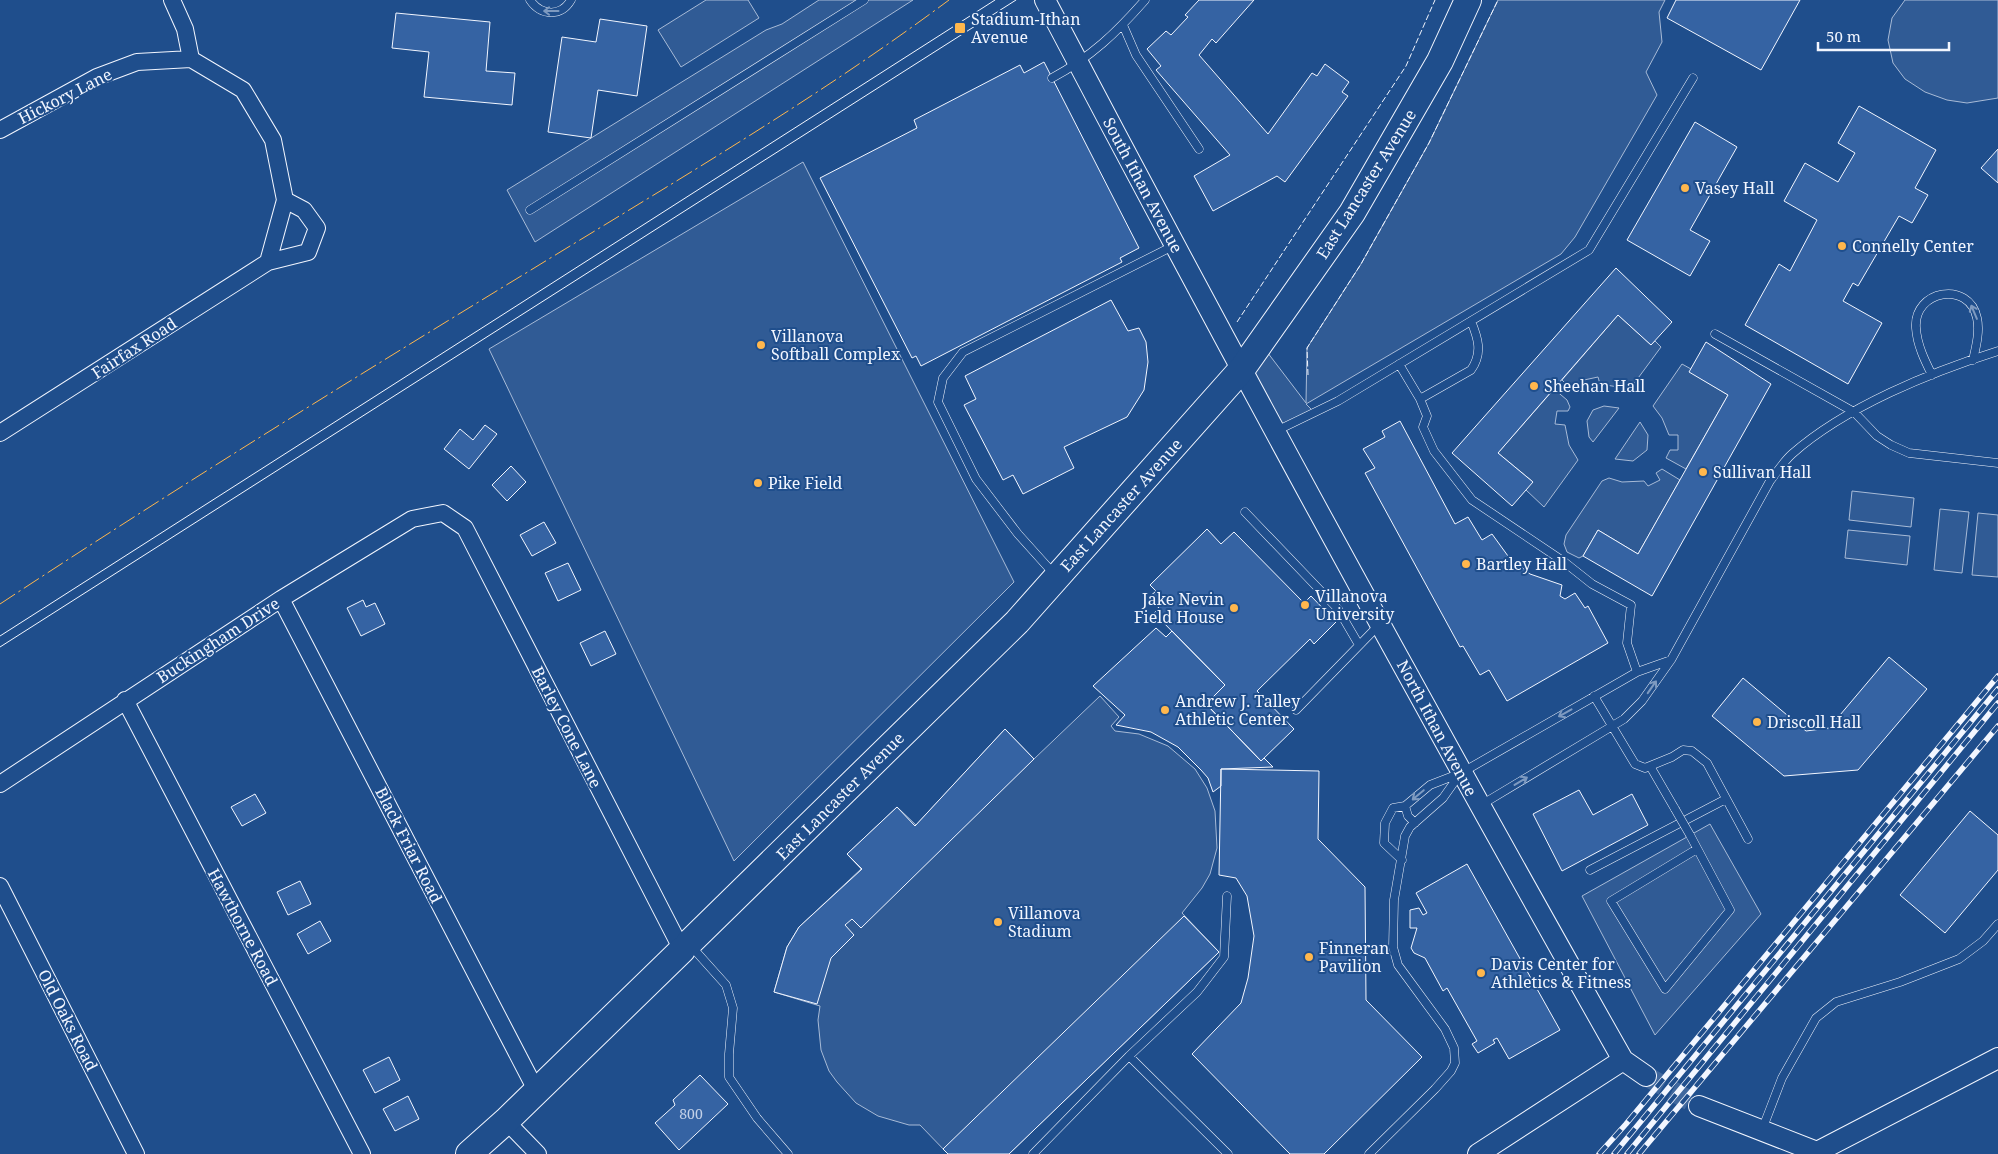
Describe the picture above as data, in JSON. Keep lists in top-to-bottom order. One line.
{"streets":{"highway":["East Lancaster Avenue"],"street":["Hickory Lane","South Ithan Avenue","Fairfax Road","Buckingham Drive","Barley Cone Lane","North Ithan Avenue","Black Friar Road","Hawthorne Road","Old Oaks Road"]},"crossings":[["East Lancaster Avenue","South Ithan Avenue"],["East Lancaster Avenue","Barley Cone Lane"],["East Lancaster Avenue","North Ithan Avenue"],["East Lancaster Avenue","Black Friar Road"],["South Ithan Avenue","North Ithan Avenue"],["Buckingham Drive","Barley Cone Lane"],["Buckingham Drive","Black Friar Road"],["Buckingham Drive","Hawthorne Road"]],"places":{"transit":["Stadium-Ithan Avenue"],"other":["Vasey Hall","Connelly Center","Villanova Softball Complex","Sheehan Hall","Sullivan Hall","Pike Field","Bartley Hall","Villanova University","Jake Nevin Field House","Andrew J. Talley Athletic Center","Driscoll Hall","Villanova Stadium","Finneran Pavilion","Davis Center for Athletics & Fitness"]},"house_numbers":["800"],"scale_bar":"50 m"}
